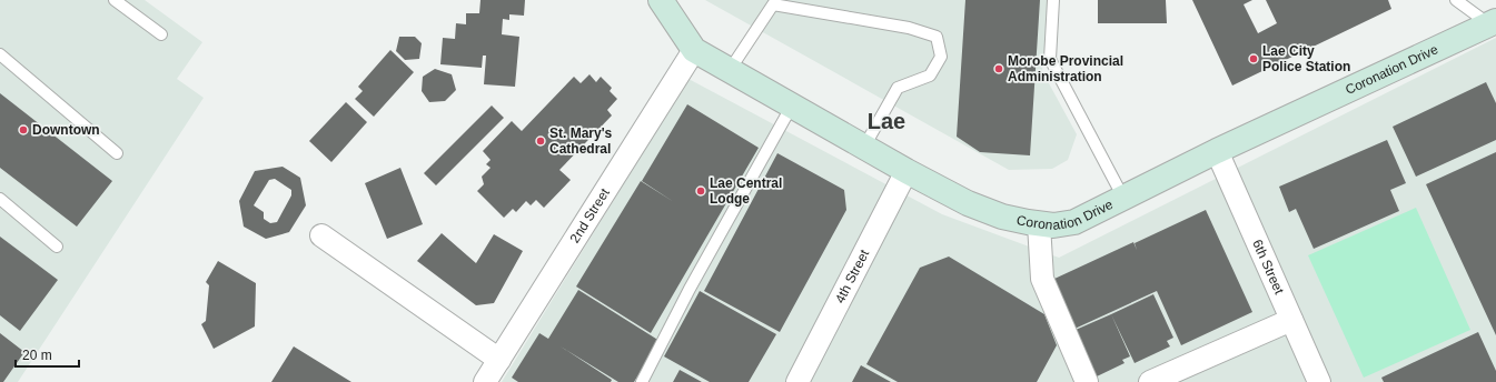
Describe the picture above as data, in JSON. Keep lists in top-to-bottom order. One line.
{"streets":{"street":["Coronation Drive","2nd Street","6th Street","4th Street"]},"crossings":[["Coronation Drive","2nd Street"],["Coronation Drive","6th Street"],["Coronation Drive","4th Street"]],"districts":["Lae"],"places":["Lae City Police Station","Morobe Provincial Administration","Downtown","St. Mary's Cathedral","Lae Central Lodge"],"scale_bar":"20 m"}
